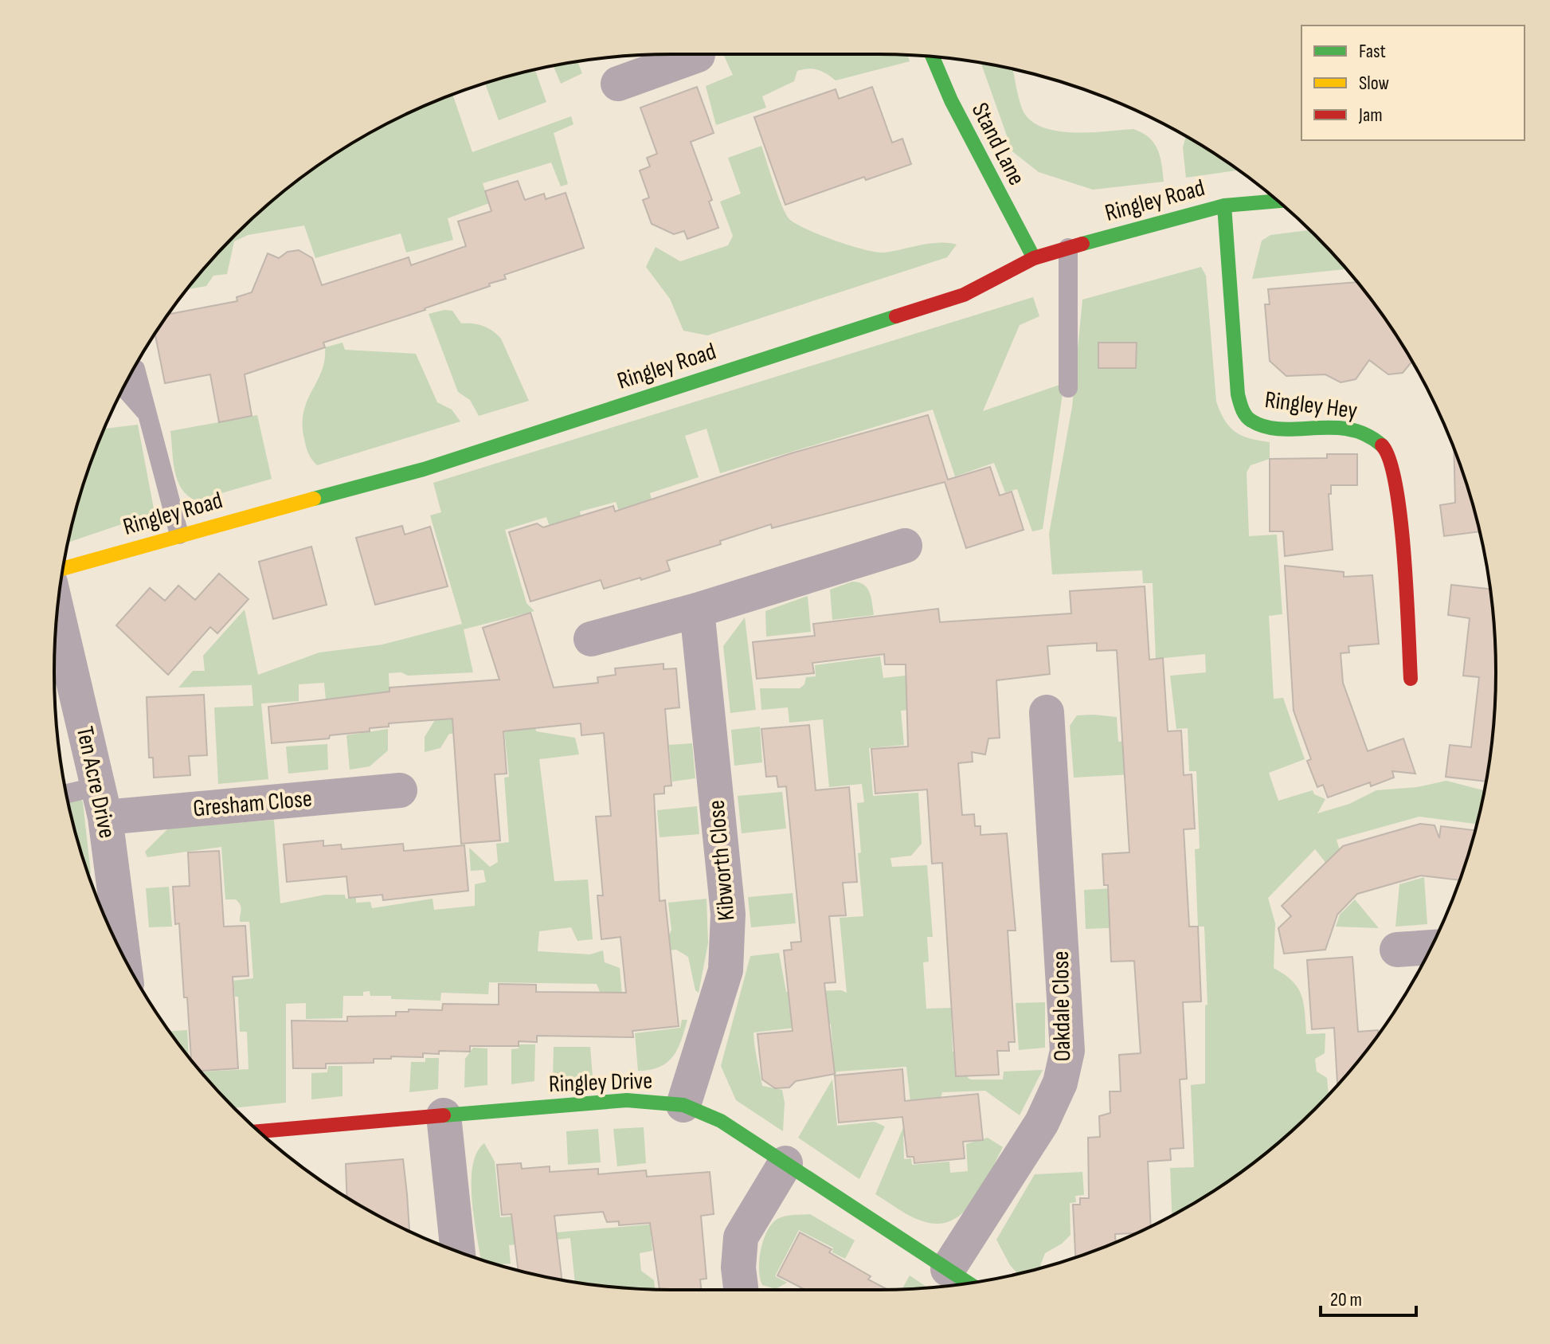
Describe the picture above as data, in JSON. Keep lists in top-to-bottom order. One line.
{"streets":{"street":["Stand Lane","Ringley Road","Ringley Hey","Ten Acre Drive","Gresham Close","Kibworth Close","Oakdale Close","Ringley Drive"]},"crossings":[["Stand Lane","Ringley Road"],["Ringley Road","Ringley Hey"],["Ten Acre Drive","Gresham Close"],["Kibworth Close","Ringley Drive"],["Oakdale Close","Ringley Drive"]],"legend":["Fast","Slow","Jam"],"scale_bar":"20 m"}
